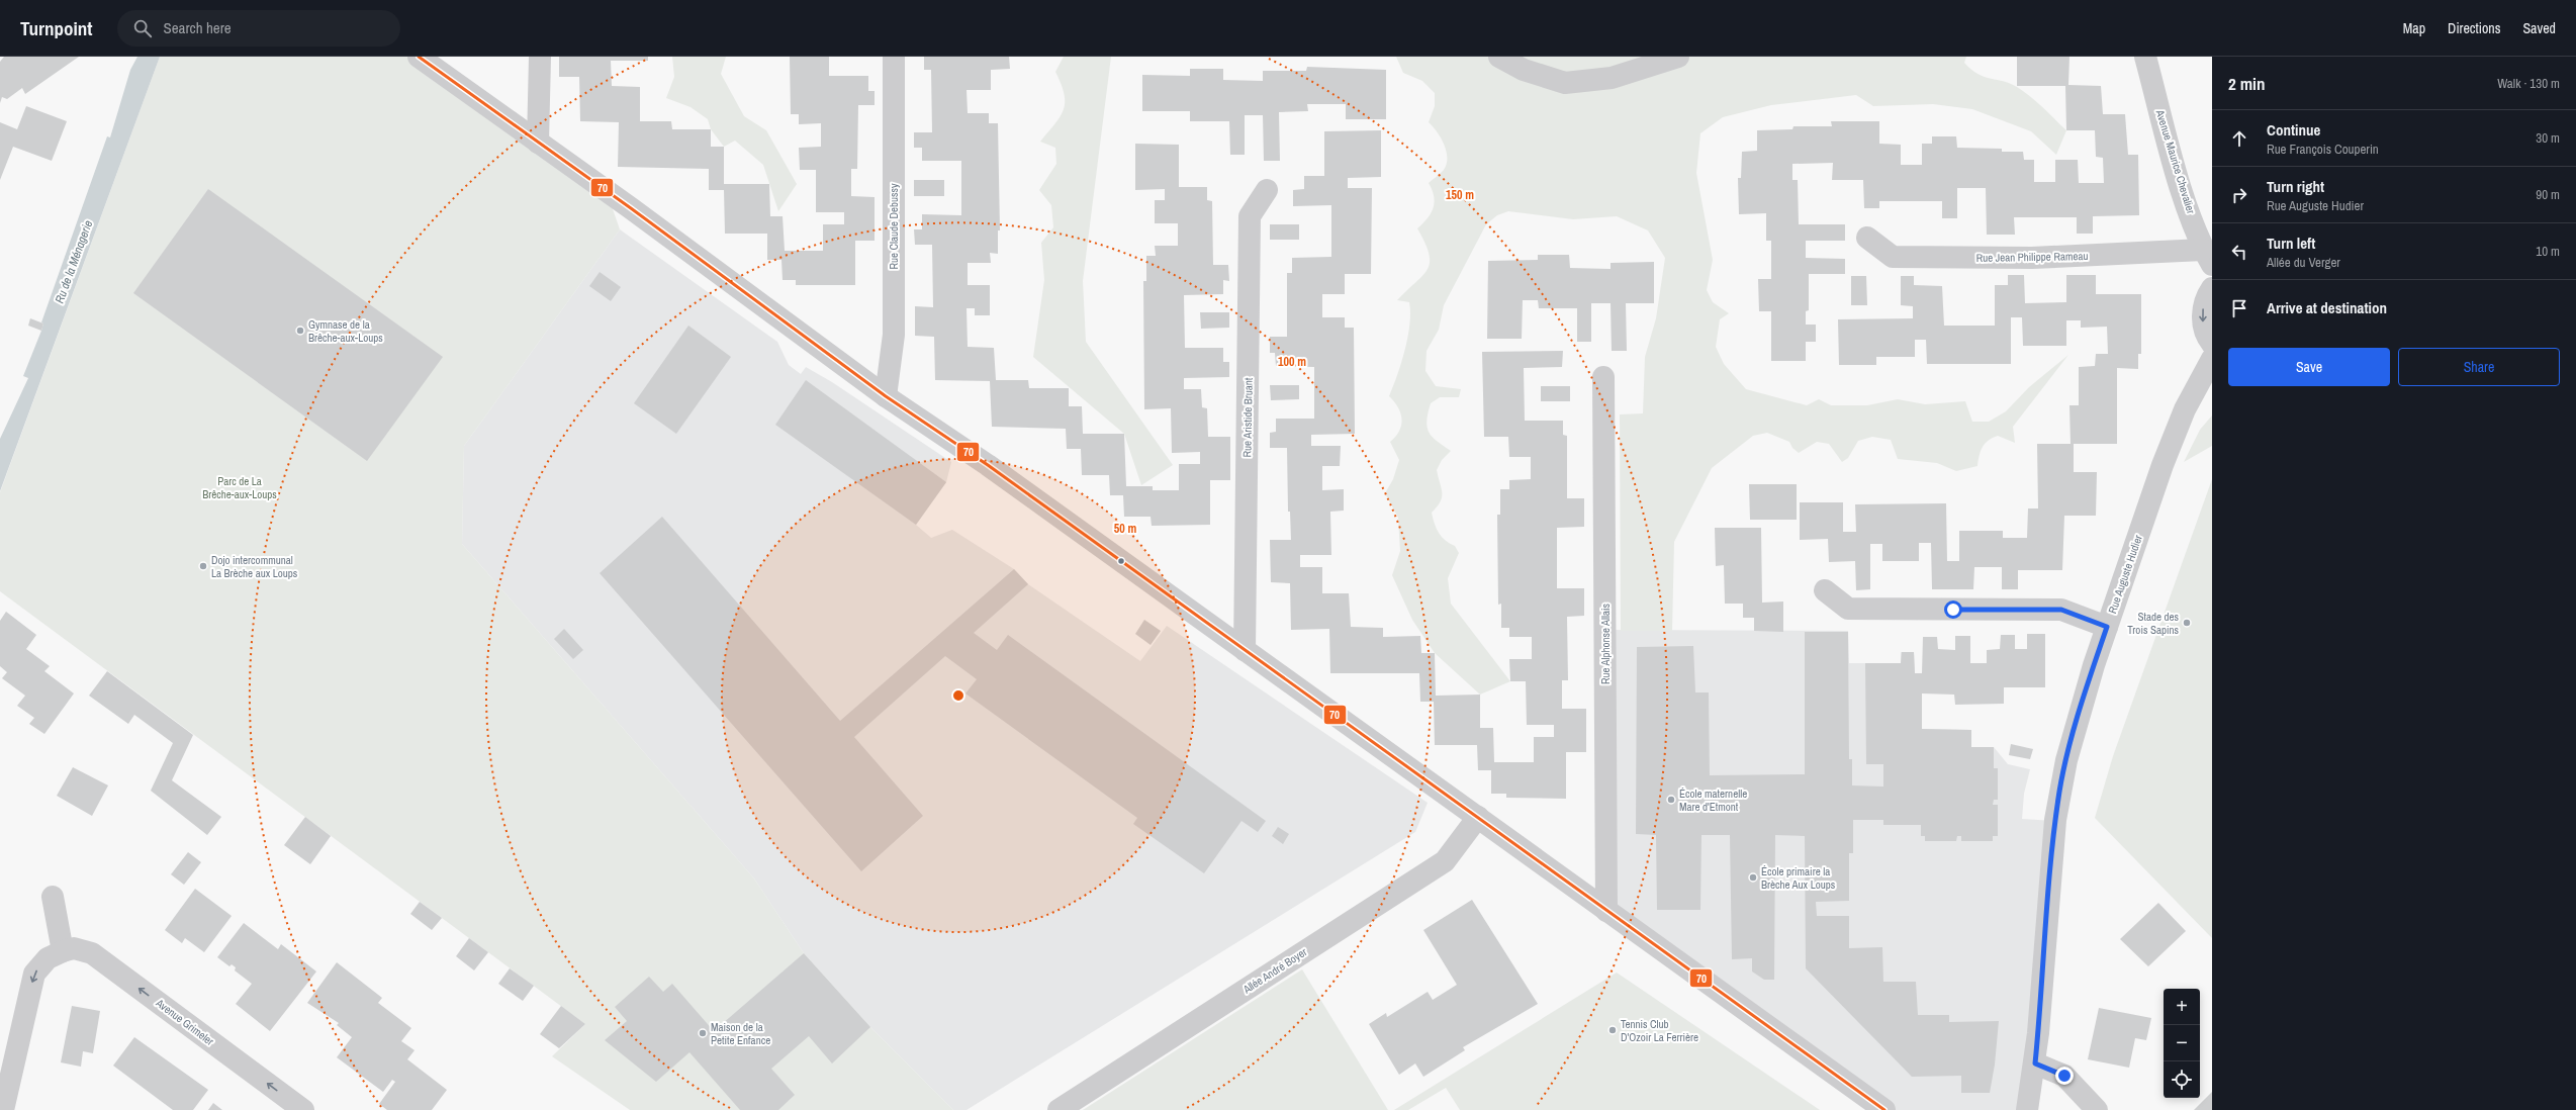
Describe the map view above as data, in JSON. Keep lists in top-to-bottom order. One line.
{"streets":{"street":["Avenue Maurice Chevalier","Rue Claude Debussy","Rue Jean Philippe Rameau","Rue Aristide Bruant","Rue Auguste Hudier","Rue Alphonse Allais","Allée André Boyer","Avenue Grimeler"]},"crossings":[["Avenue Maurice Chevalier","Rue Jean Philippe Rameau"]],"water":["Ru de la Ménagerie"],"parks":["Parc de La Brêche-aux-Loups"],"places":["Gymnase de la Brêche-aux-Loups","Dojo intercommunal La Brèche aux Loups","Stade des Trois Sapins","École maternelle Mare d'Etmont","École primaire la Brèche Aux Loups","Tennis Club D'Ozoir La Ferrière","Maison de la Petite Enfance"],"lines":["transit line 70"],"page":{"header":"Turnpoint","search":"Search here","nav":["Map","Directions","Saved"],"heading":["2 min","Walk · 130 m"],"list":[["Continue","Rue François Couperin","30 m"],["Turn right","Rue Auguste Hudier","90 m"],["Turn left","Allée du Verger","10 m"],"Arrive at destination"],"buttons":["Save","Share"],"map_buttons":["+","−"]},"rings":["150 m","100 m","50 m"]}
